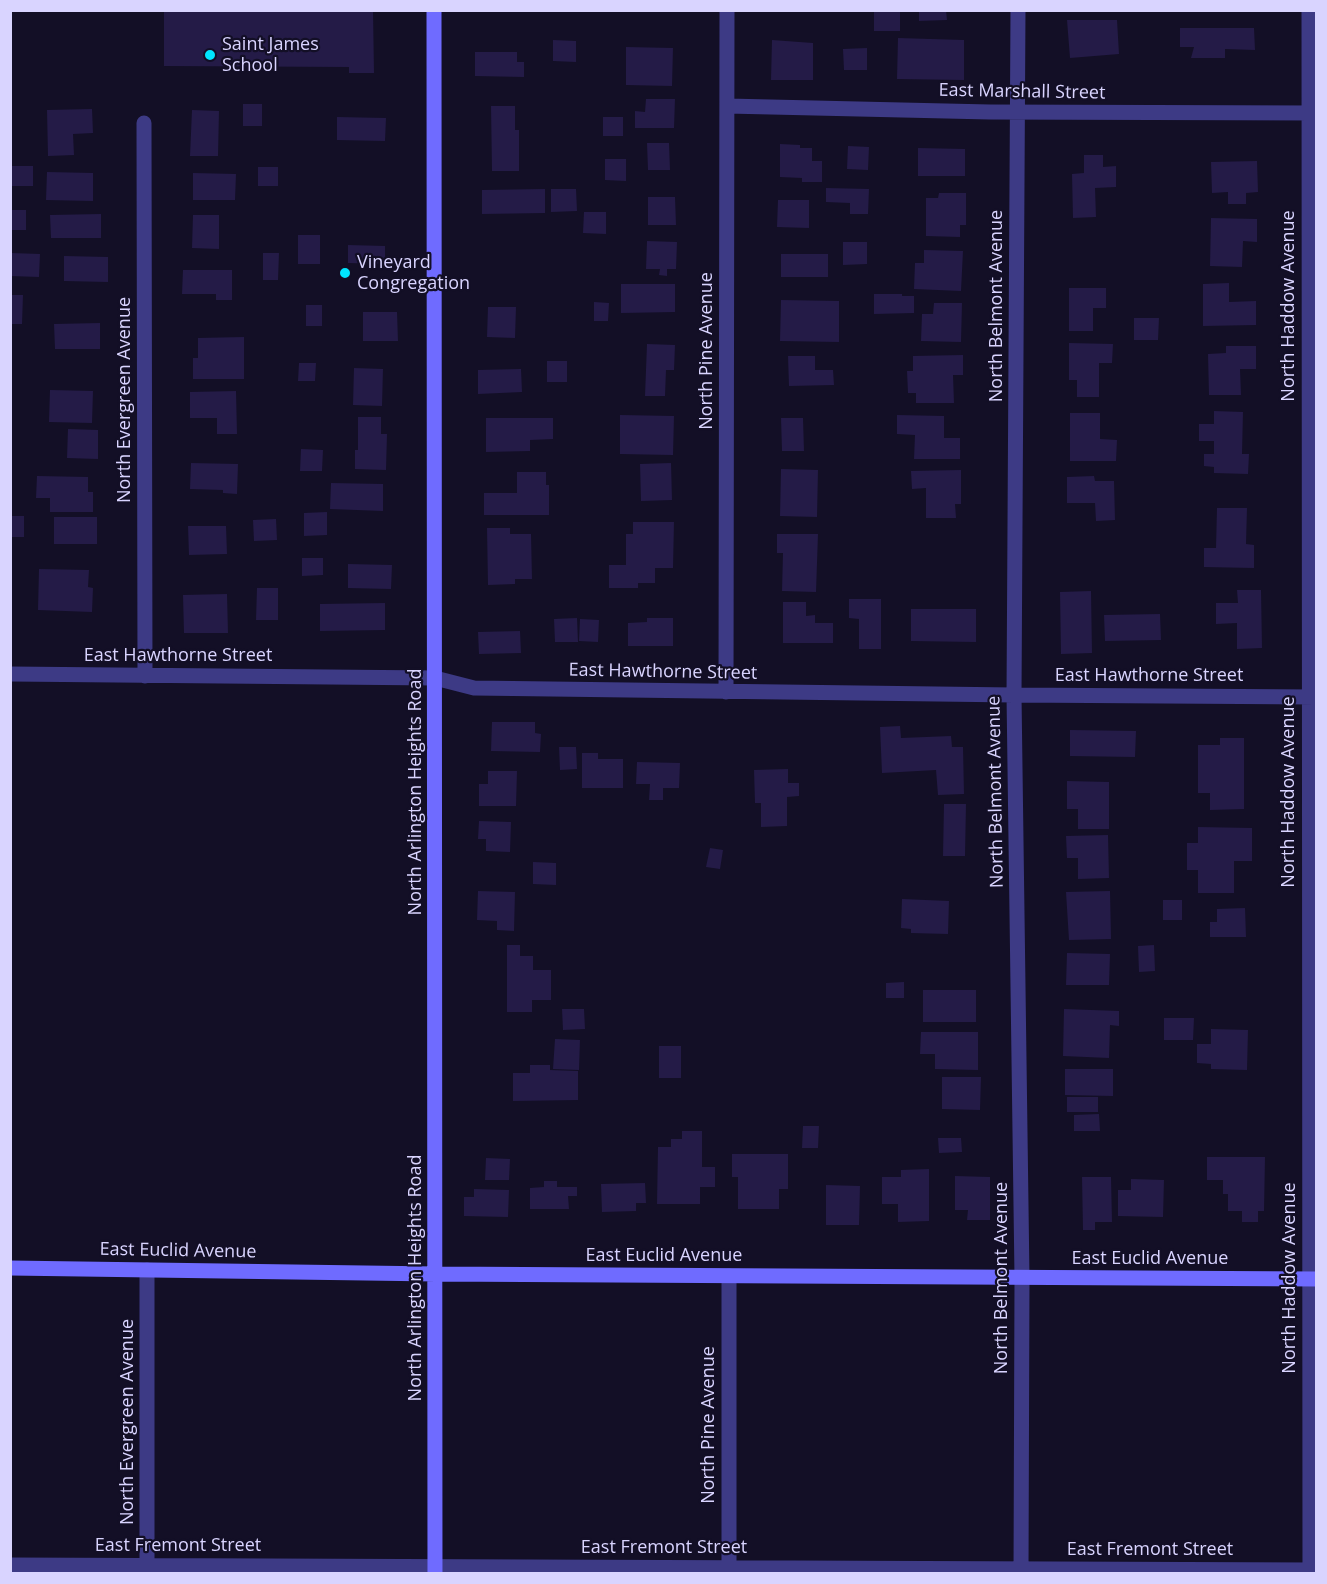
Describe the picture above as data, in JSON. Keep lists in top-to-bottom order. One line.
{"streets":{"main road":["North Arlington Heights Road","East Euclid Avenue"],"street":["East Marshall Street","North Belmont Avenue","North Haddow Avenue","North Pine Avenue","North Evergreen Avenue","East Hawthorne Street","East Fremont Street"]},"crossings":[["East Marshall Street","North Belmont Avenue"],["East Marshall Street","North Haddow Avenue"],["East Marshall Street","North Pine Avenue"],["North Belmont Avenue","East Hawthorne Street"],["North Belmont Avenue","East Euclid Avenue"],["North Belmont Avenue","East Fremont Street"],["North Haddow Avenue","East Hawthorne Street"],["North Haddow Avenue","East Euclid Avenue"],["North Haddow Avenue","East Fremont Street"],["North Pine Avenue","East Hawthorne Street"],["North Pine Avenue","East Euclid Avenue"],["North Pine Avenue","East Fremont Street"],["North Evergreen Avenue","East Hawthorne Street"],["North Evergreen Avenue","East Euclid Avenue"],["North Evergreen Avenue","East Fremont Street"],["East Hawthorne Street","North Arlington Heights Road"],["North Arlington Heights Road","East Euclid Avenue"],["North Arlington Heights Road","East Fremont Street"]],"places":["Saint James School","Vineyard Congregation"]}
